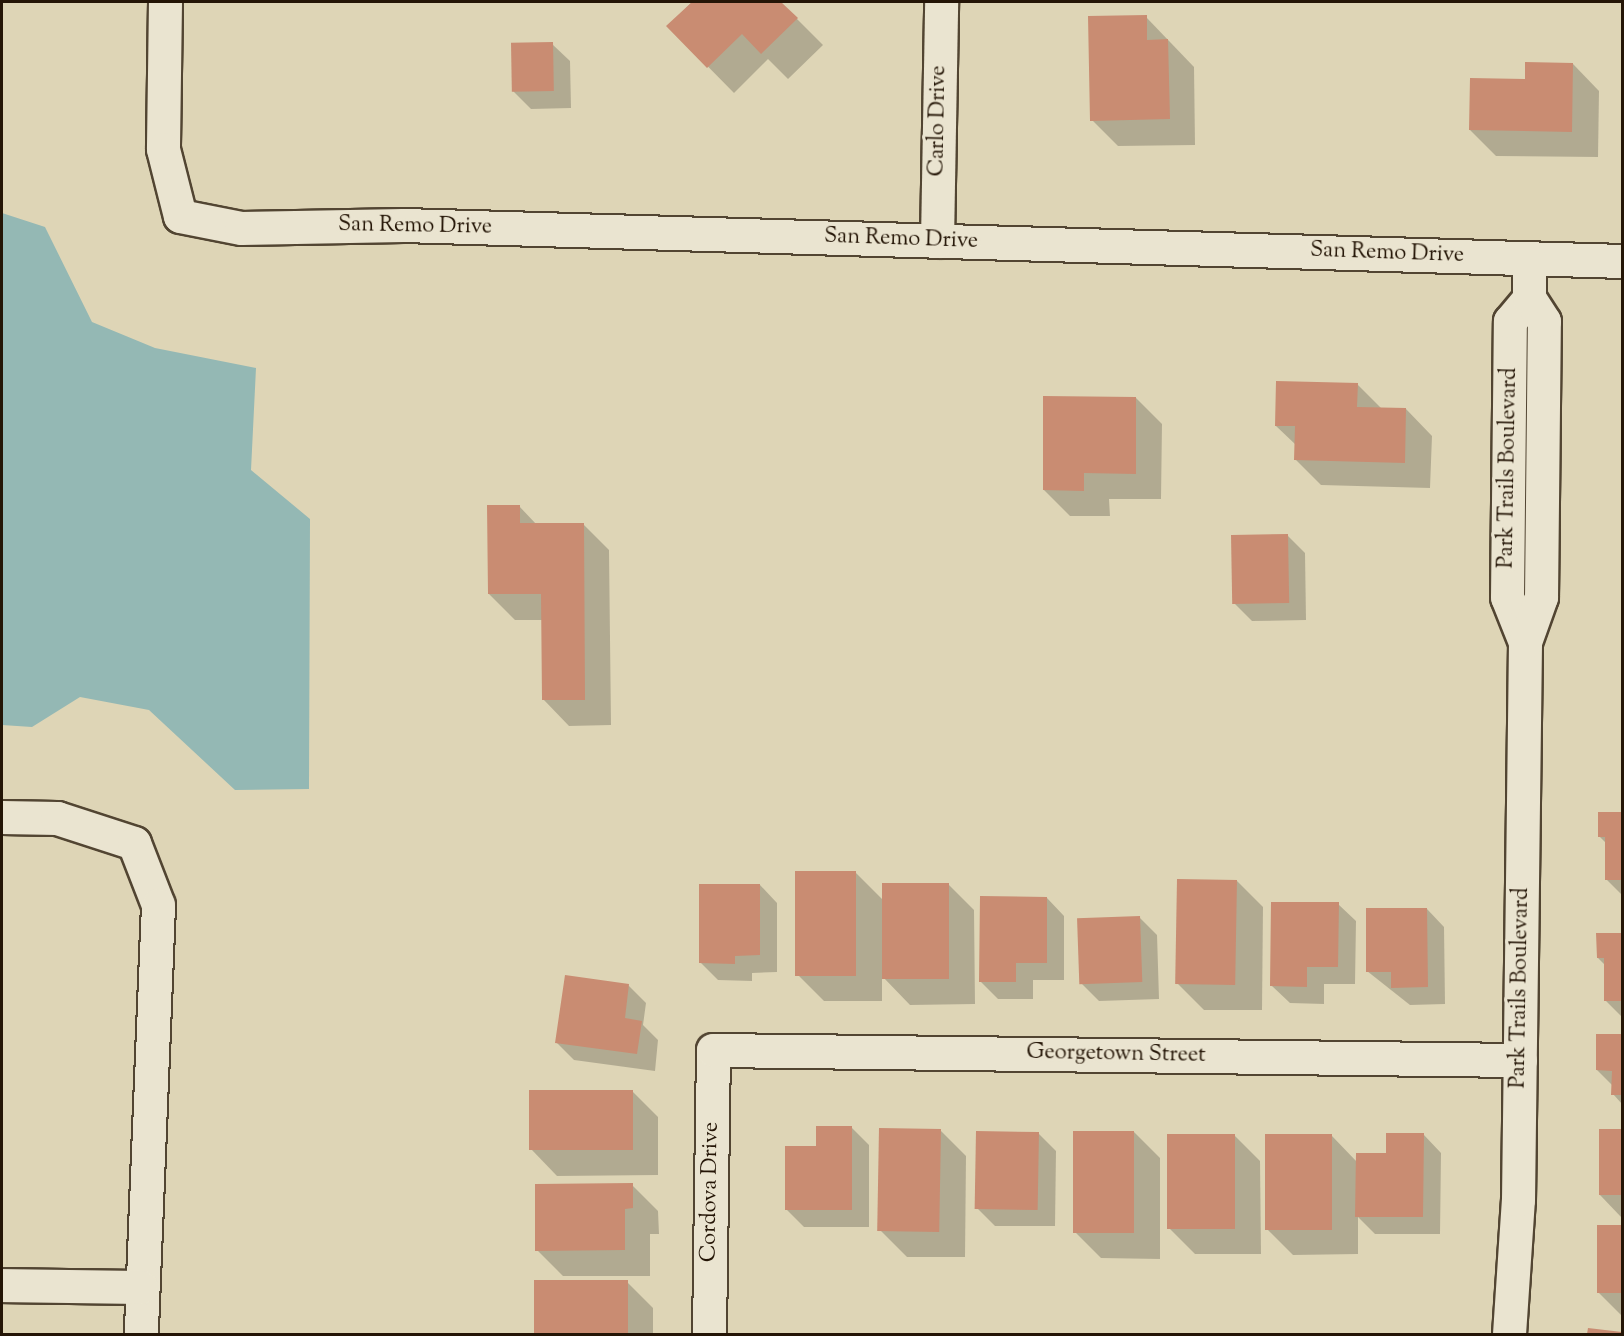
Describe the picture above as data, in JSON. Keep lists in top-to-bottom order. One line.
{"streets":{"street":["Carlo Drive","San Remo Drive","Park Trails Boulevard","Georgetown Street","Cordova Drive"]},"crossings":[["Carlo Drive","San Remo Drive"],["San Remo Drive","Park Trails Boulevard"],["Park Trails Boulevard","Georgetown Street"],["Georgetown Street","Cordova Drive"]]}
